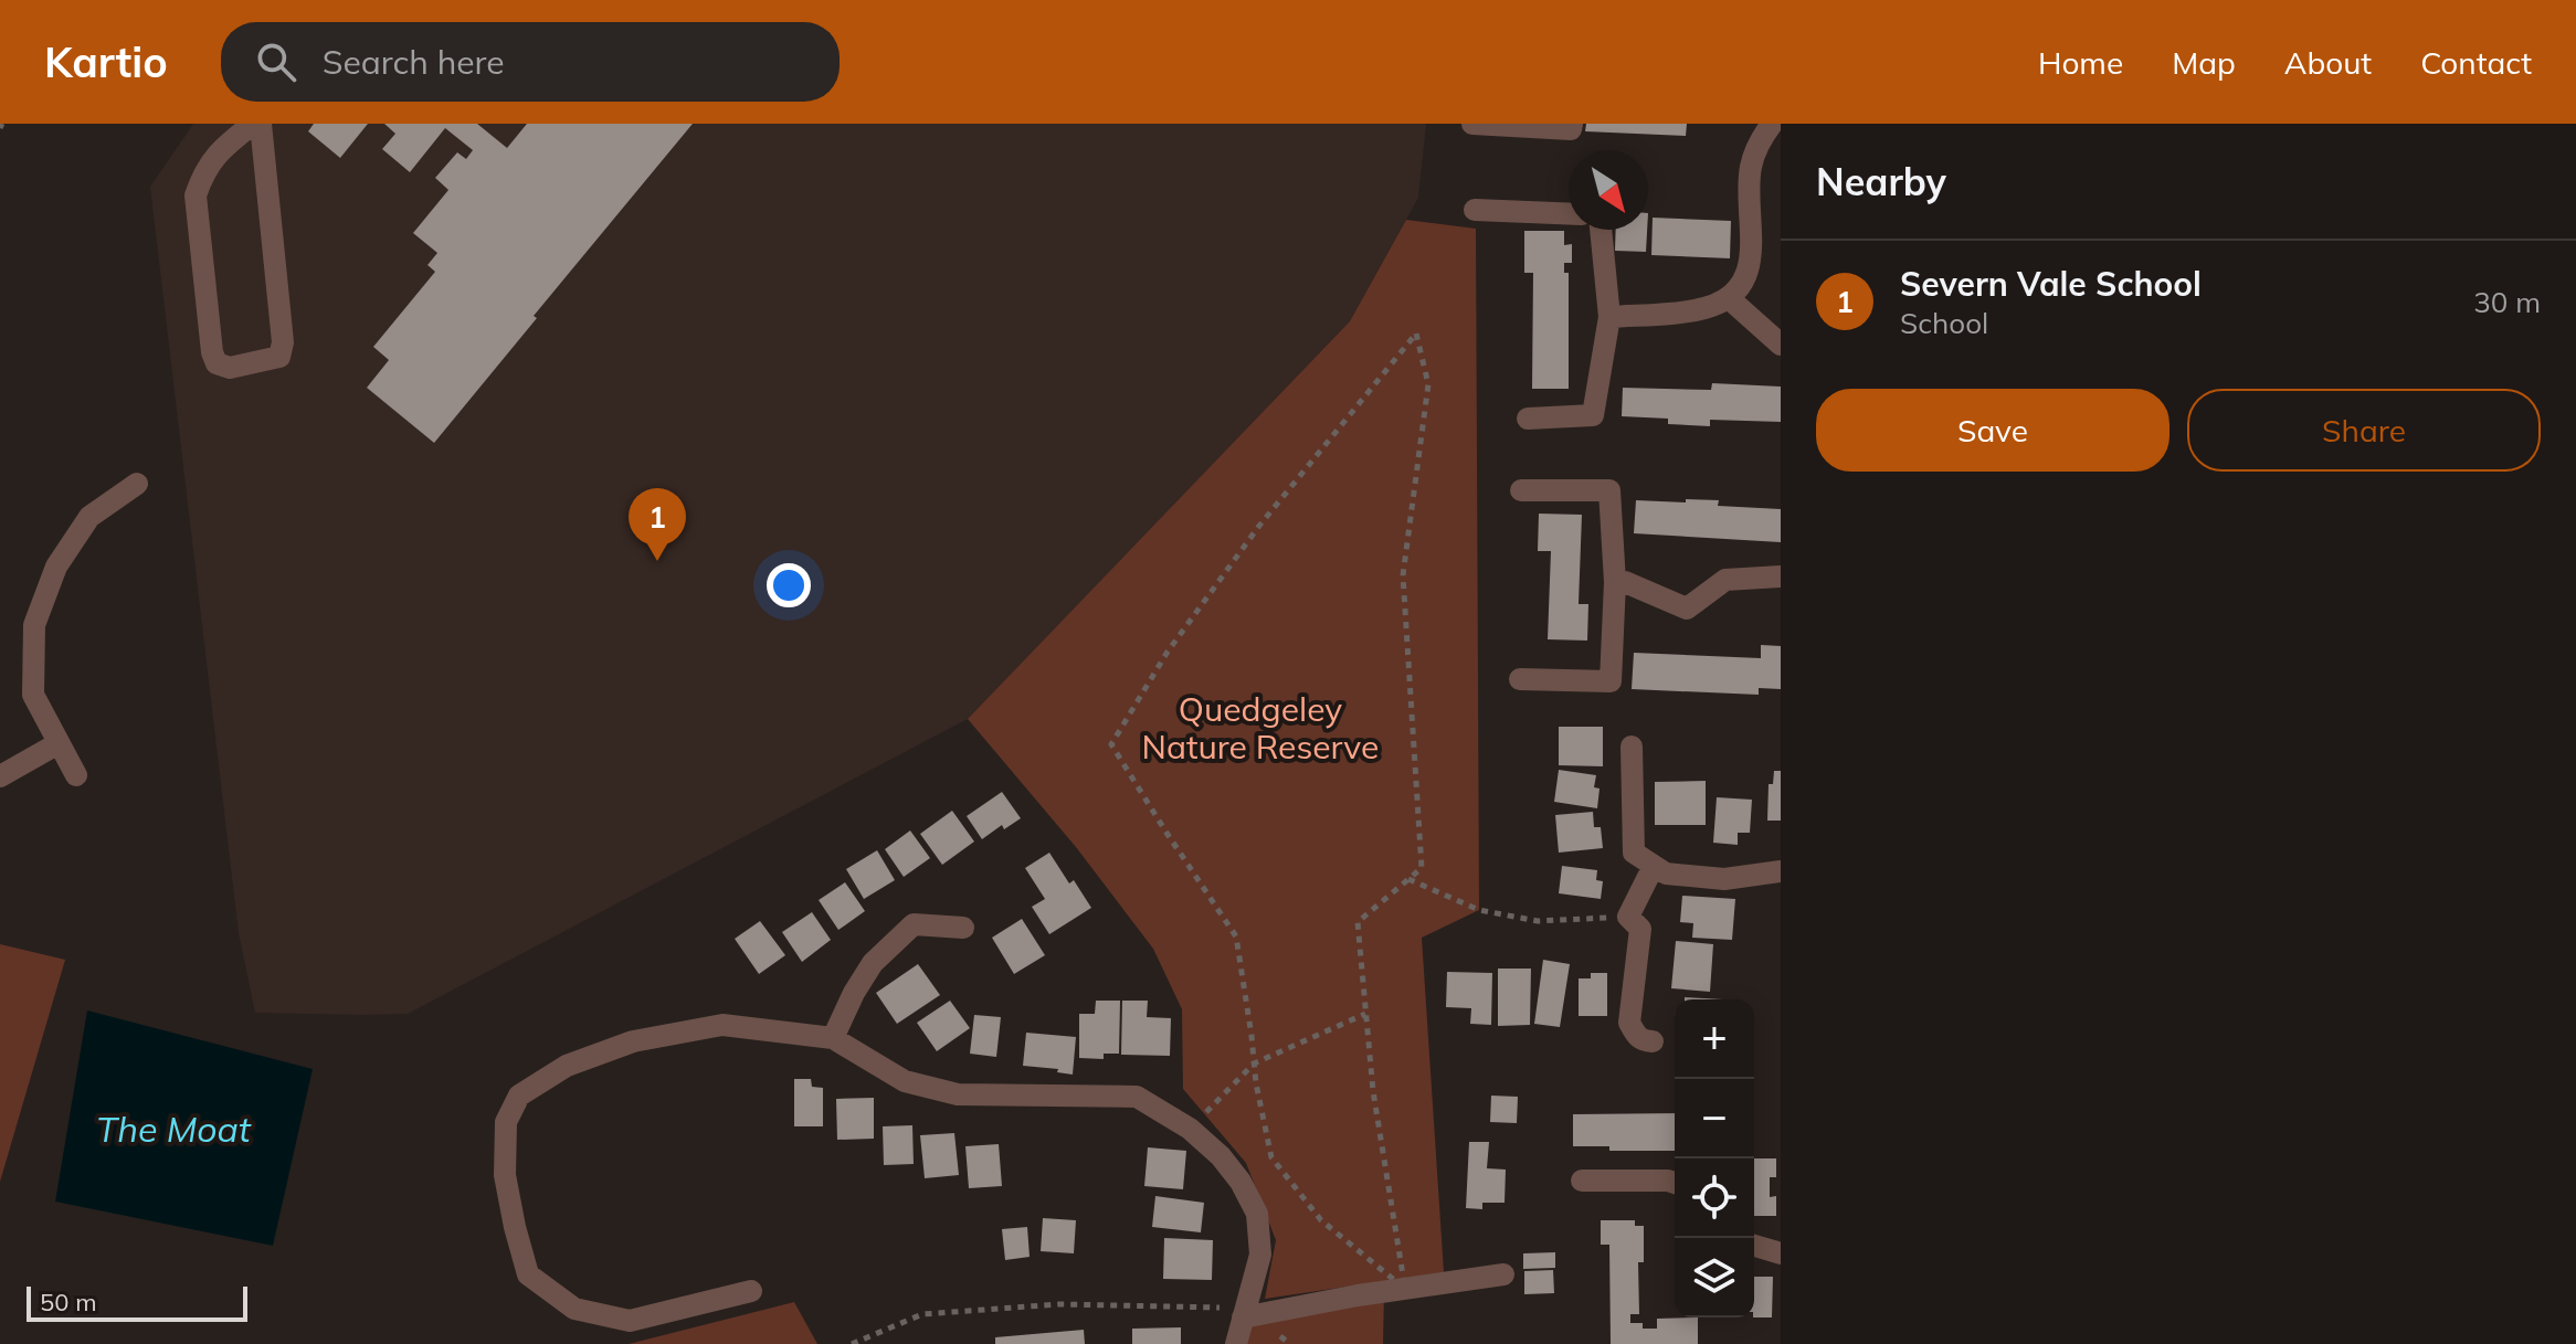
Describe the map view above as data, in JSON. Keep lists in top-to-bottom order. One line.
{"water":["The Moat"],"parks":["Quedgeley Nature Reserve"],"scale_bar":"50 m","north":"bottom right","page":{"header":"Kartio","search":"Search here","nav":["Home","Map","About","Contact"],"heading":"Nearby","list":[{"mark":"1","name":"Severn Vale School","note":"School","value":"30 m"}],"buttons":["Save","Share"],"pins":"1","map_buttons":["+","−"],"scale":"50 m"}}
